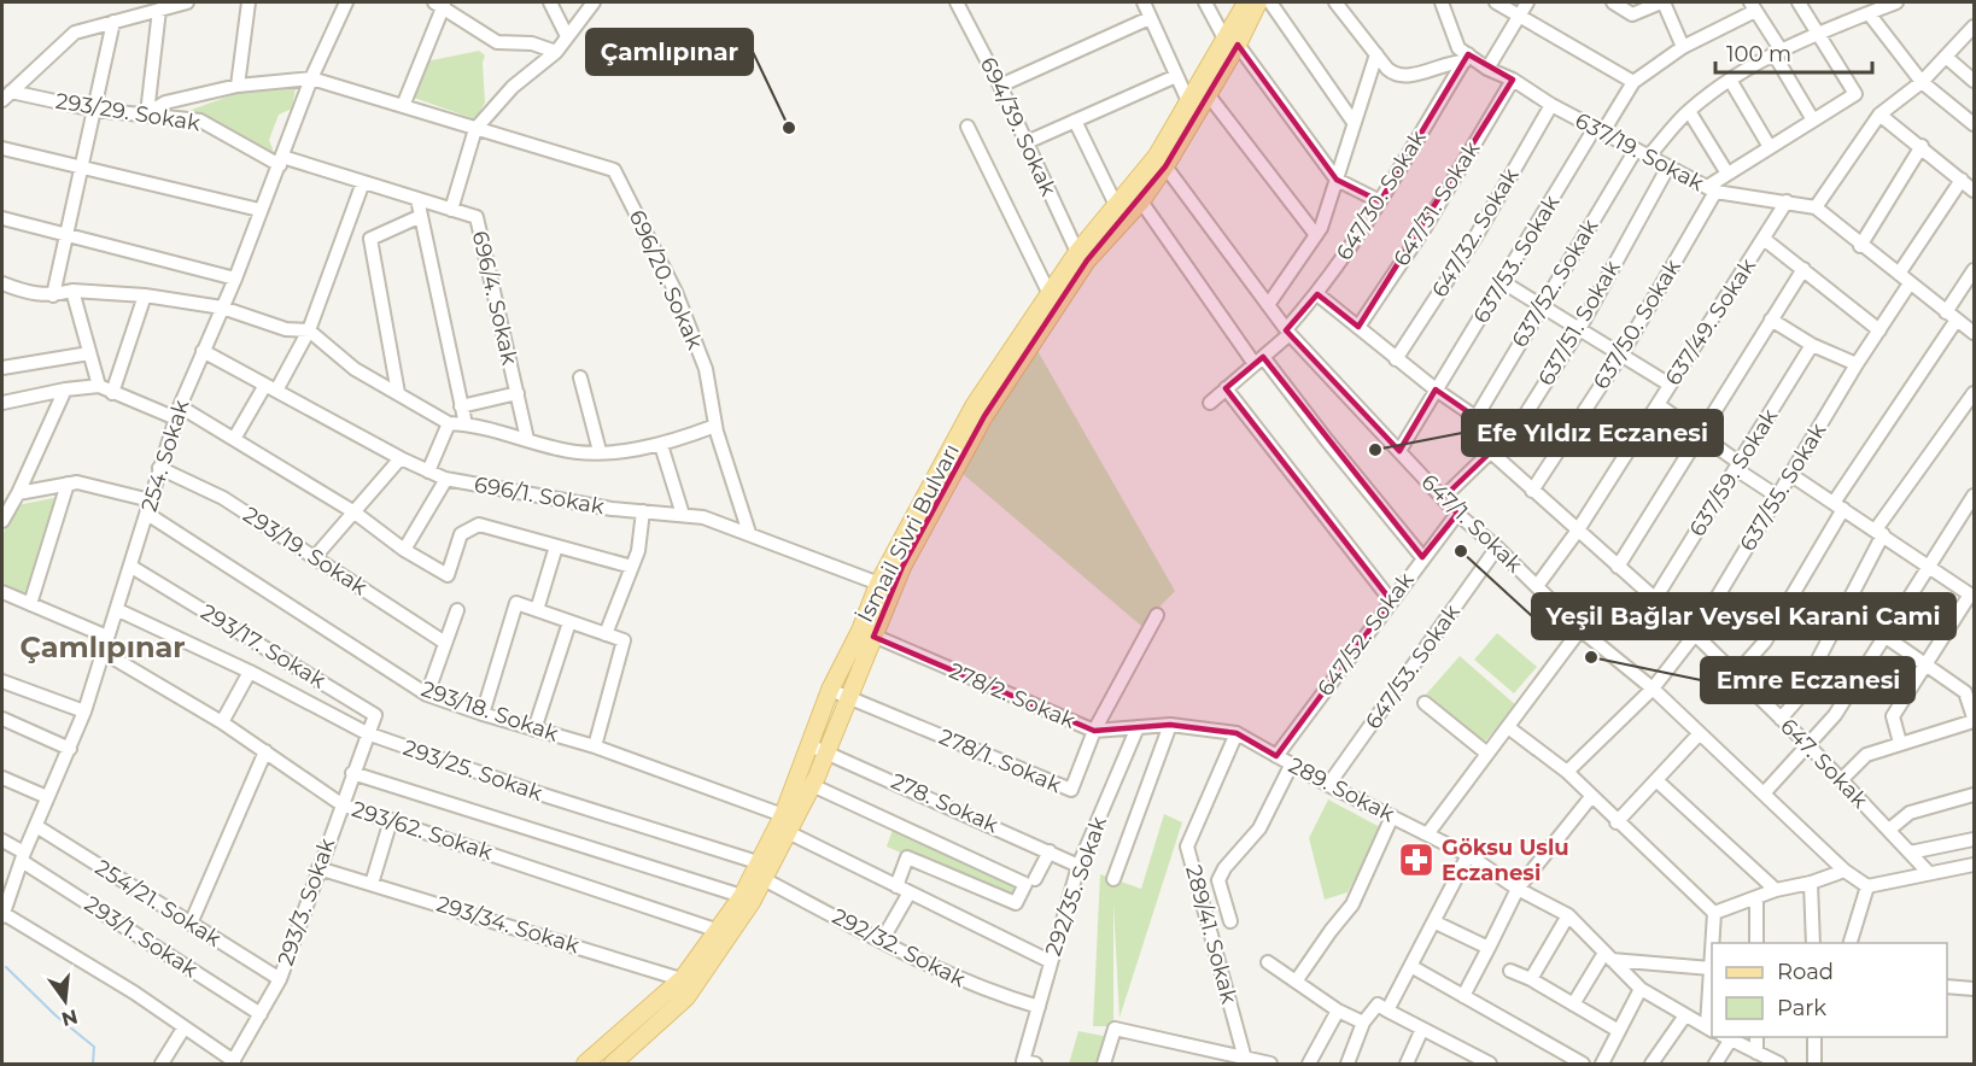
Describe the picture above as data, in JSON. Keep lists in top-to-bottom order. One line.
{"streets":{"main road":["İsmail Sivri Bulvarı"],"street":["293/29. Sokak","694/39. Sokak","637/19. Sokak","647/30. Sokak","647/31. Sokak","647/32. Sokak","637/53. Sokak","696/20. Sokak","637/52. Sokak","696/4. Sokak","637/49. Sokak","637/51. Sokak","637/50. Sokak","254. Sokak","637/59. Sokak","637/55. Sokak","696/1. Sokak","647/1. Sokak","293/19. Sokak","647/52. Sokak","293/17. Sokak","647/53. Sokak","278/2. Sokak","293/18. Sokak","278/1. Sokak","647. Sokak","293/25. Sokak","289. Sokak","278. Sokak","293/62. Sokak","292/35. Sokak","293/3. Sokak","254/21. Sokak","293/34. Sokak","289/41. Sokak","293/1. Sokak","292/32. Sokak"]},"crossings":[["293/29. Sokak","696/4. Sokak"],["293/29. Sokak","254. Sokak"],["694/39. Sokak","İsmail Sivri Bulvarı"],["637/19. Sokak","647/30. Sokak"],["637/19. Sokak","647/31. Sokak"],["637/19. Sokak","647/32. Sokak"],["637/19. Sokak","637/53. Sokak"],["637/19. Sokak","637/52. Sokak"],["637/19. Sokak","637/49. Sokak"],["637/19. Sokak","637/51. Sokak"],["637/19. Sokak","637/50. Sokak"],["637/19. Sokak","637/55. Sokak"],["647/30. Sokak","647/1. Sokak"],["637/53. Sokak","647/1. Sokak"],["696/20. Sokak","254. Sokak"],["696/20. Sokak","696/1. Sokak"],["637/49. Sokak","647/1. Sokak"],["637/49. Sokak","647. Sokak"],["637/51. Sokak","647/1. Sokak"],["637/51. Sokak","647. Sokak"],["637/50. Sokak","647. Sokak"],["254. Sokak","696/1. Sokak"],["254. Sokak","293/19. Sokak"],["254. Sokak","293/17. Sokak"],["254. Sokak","293/18. Sokak"],["254. Sokak","293/25. Sokak"],["254. Sokak","293/62. Sokak"],["254. Sokak","254/21. Sokak"],["254. Sokak","293/1. Sokak"],["637/59. Sokak","647. Sokak"],["637/55. Sokak","647/1. Sokak"],["637/55. Sokak","647. Sokak"],["696/1. Sokak","İsmail Sivri Bulvarı"],["647/1. Sokak","İsmail Sivri Bulvarı"],["647/1. Sokak","647/52. Sokak"],["647/1. Sokak","647/53. Sokak"],["İsmail Sivri Bulvarı","278/2. Sokak"],["İsmail Sivri Bulvarı","293/18. Sokak"],["İsmail Sivri Bulvarı","278/1. Sokak"],["İsmail Sivri Bulvarı","293/25. Sokak"],["İsmail Sivri Bulvarı","278. Sokak"],["İsmail Sivri Bulvarı","293/62. Sokak"],["İsmail Sivri Bulvarı","293/34. Sokak"],["İsmail Sivri Bulvarı","292/32. Sokak"],["647/52. Sokak","289. Sokak"],["293/17. Sokak","293/25. Sokak"],["293/17. Sokak","293/3. Sokak"],["647/53. Sokak","289. Sokak"],["278/2. Sokak","278/1. Sokak"],["278/2. Sokak","289. Sokak"],["278/2. Sokak","292/35. Sokak"],["293/25. Sokak","293/3. Sokak"],["293/25. Sokak","292/32. Sokak"],["289. Sokak","289/41. Sokak"],["278. Sokak","292/35. Sokak"],["293/62. Sokak","293/3. Sokak"],["292/35. Sokak","292/32. Sokak"],["293/3. Sokak","254/21. Sokak"],["293/3. Sokak","293/34. Sokak"],["293/3. Sokak","293/1. Sokak"]],"districts":["Çamlıpınar"],"places":{"other":["Çamlıpınar","Efe Yıldız Eczanesi","Yeşil Bağlar Veysel Karani Cami","Emre Eczanesi"],"pharmacy":["Göksu Uslu Eczanesi"]},"legend":["Road","Park"],"scale_bar":"100 m","north":"bottom"}
